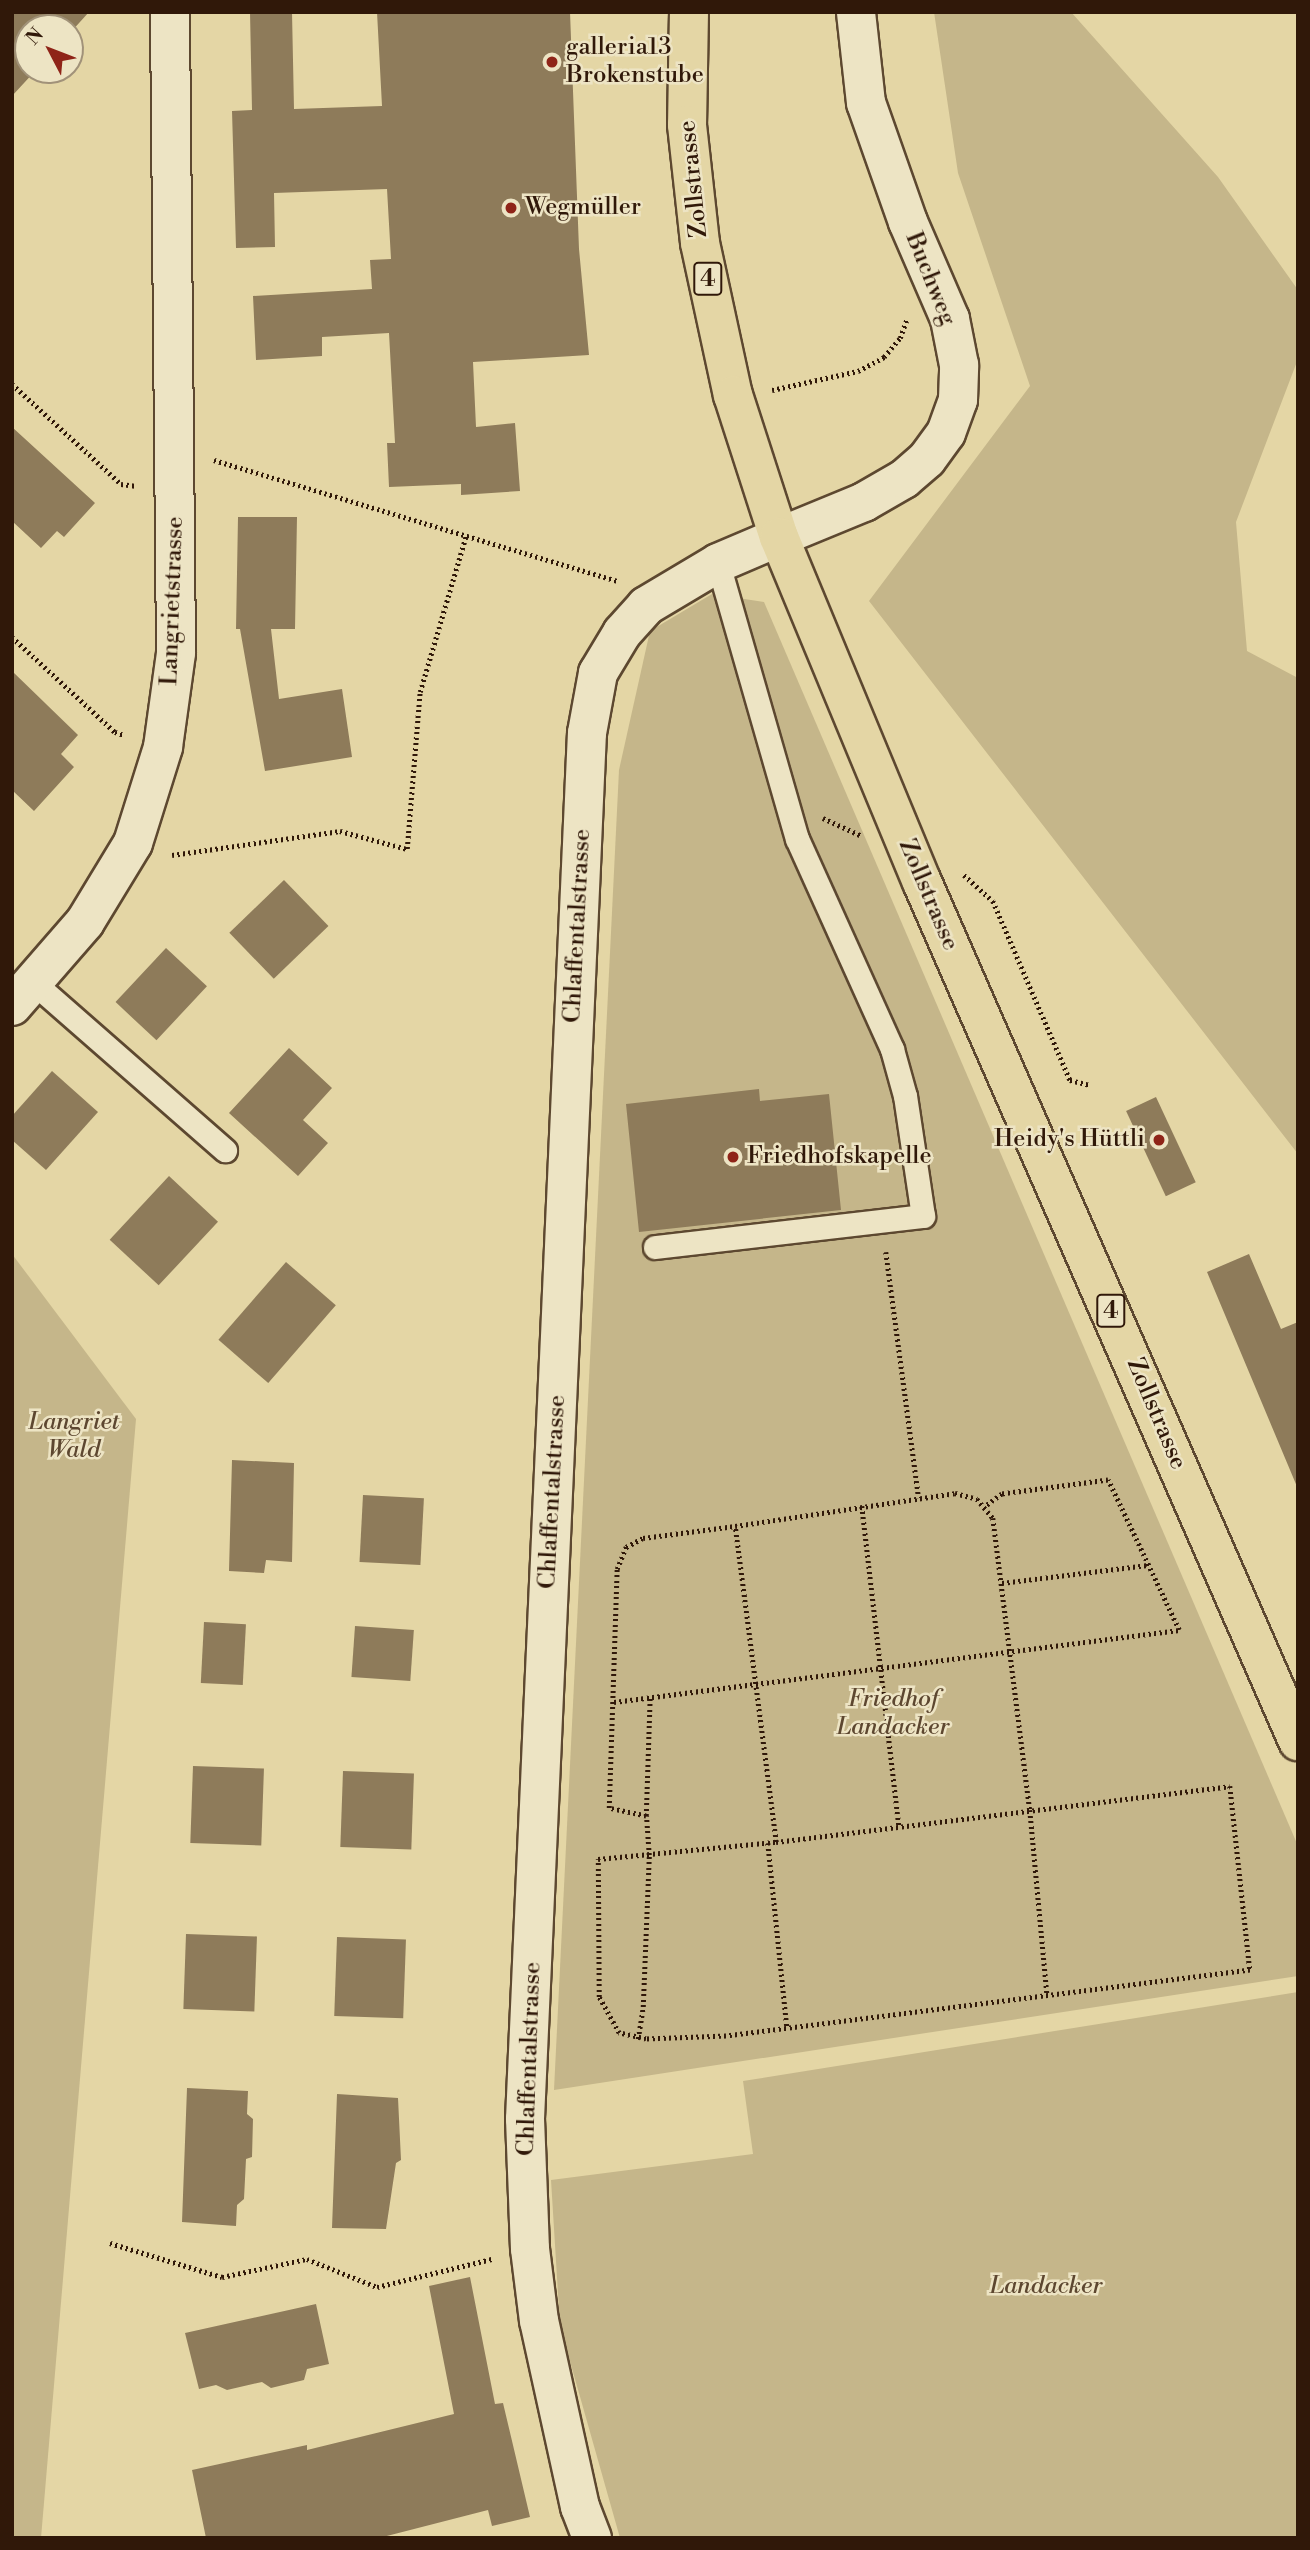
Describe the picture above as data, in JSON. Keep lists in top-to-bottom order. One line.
{"streets":{"main road":["Zollstrasse","4"],"street":["Buchweg","Langrietstrasse","Chlaffentalstrasse"]},"crossings":[["Zollstrasse","Buchweg"],["Zollstrasse","Chlaffentalstrasse"],["Buchweg","Chlaffentalstrasse"]],"parks":["Langriet Wald","Friedhof Landacker","Landacker"],"places":["galleria13 Brokenstube","Wegmüller","Heidy's Hüttli","Friedhofskapelle"],"north":"top left"}
